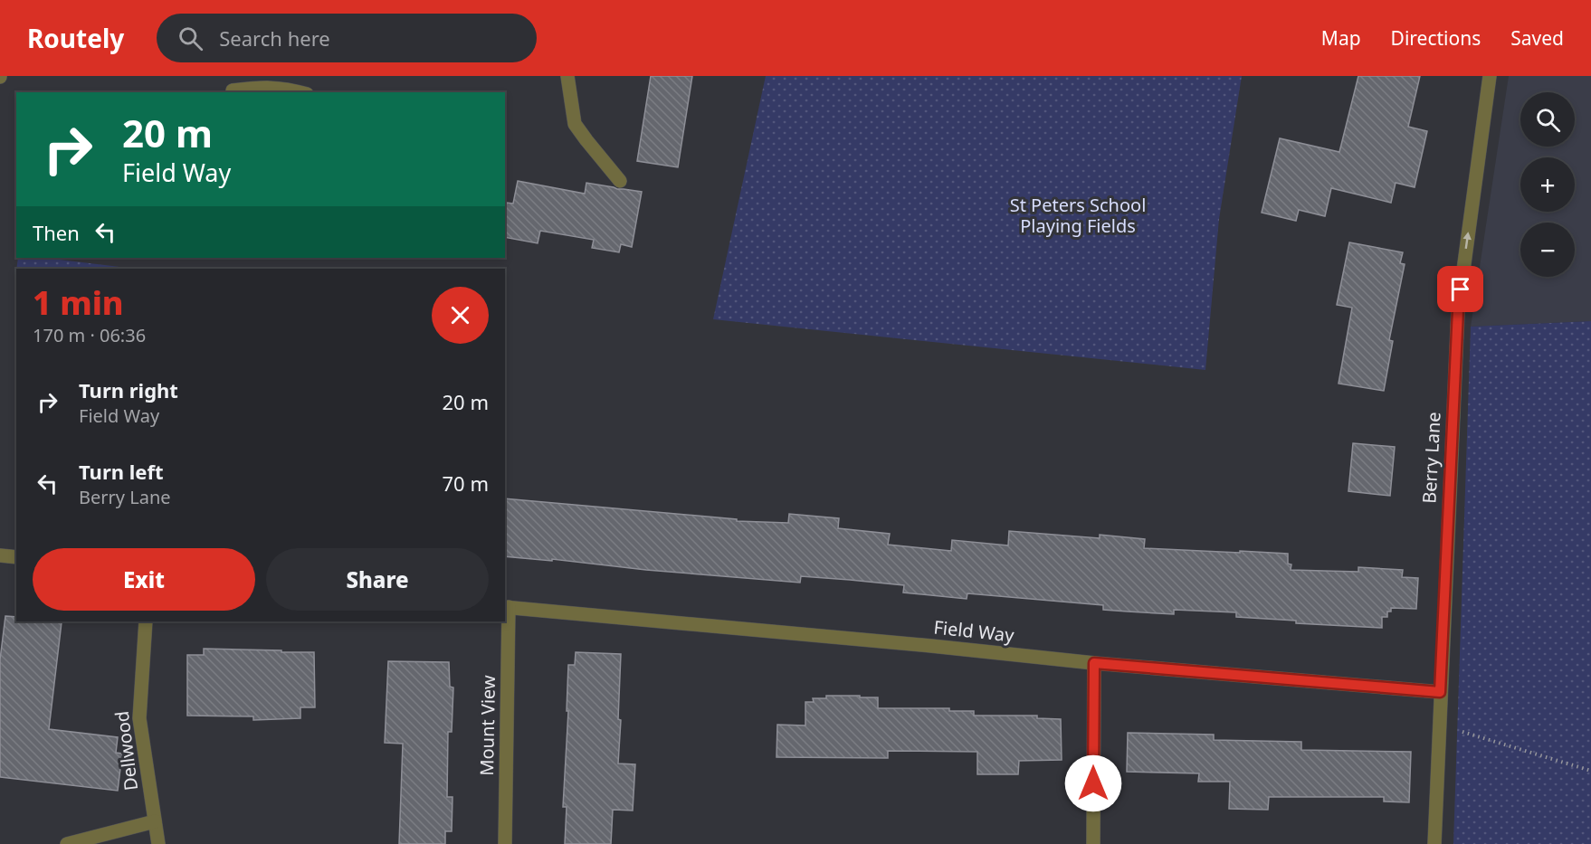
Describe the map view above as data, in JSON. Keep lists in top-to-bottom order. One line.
{"streets":{"street":["Berry Lane","Field Way","Mount View","Dellwood"]},"crossings":[["Berry Lane","Field Way"],["Field Way","Mount View"]],"one_way":["Berry Lane"],"parks":["St Peters School Playing Fields"],"page":{"header":"Routely","search":"Search here","nav":["Map","Directions","Saved"],"map_buttons":["+","−"],"turn":["20 m","Field Way"],"then":"Then","heading":["1 min","170 m · 06:36"],"list":[{"name":"Turn right","note":"Field Way","value":"20 m"},{"name":"Turn left","note":"Berry Lane","value":"70 m"}],"buttons":["Exit","Share"]}}
